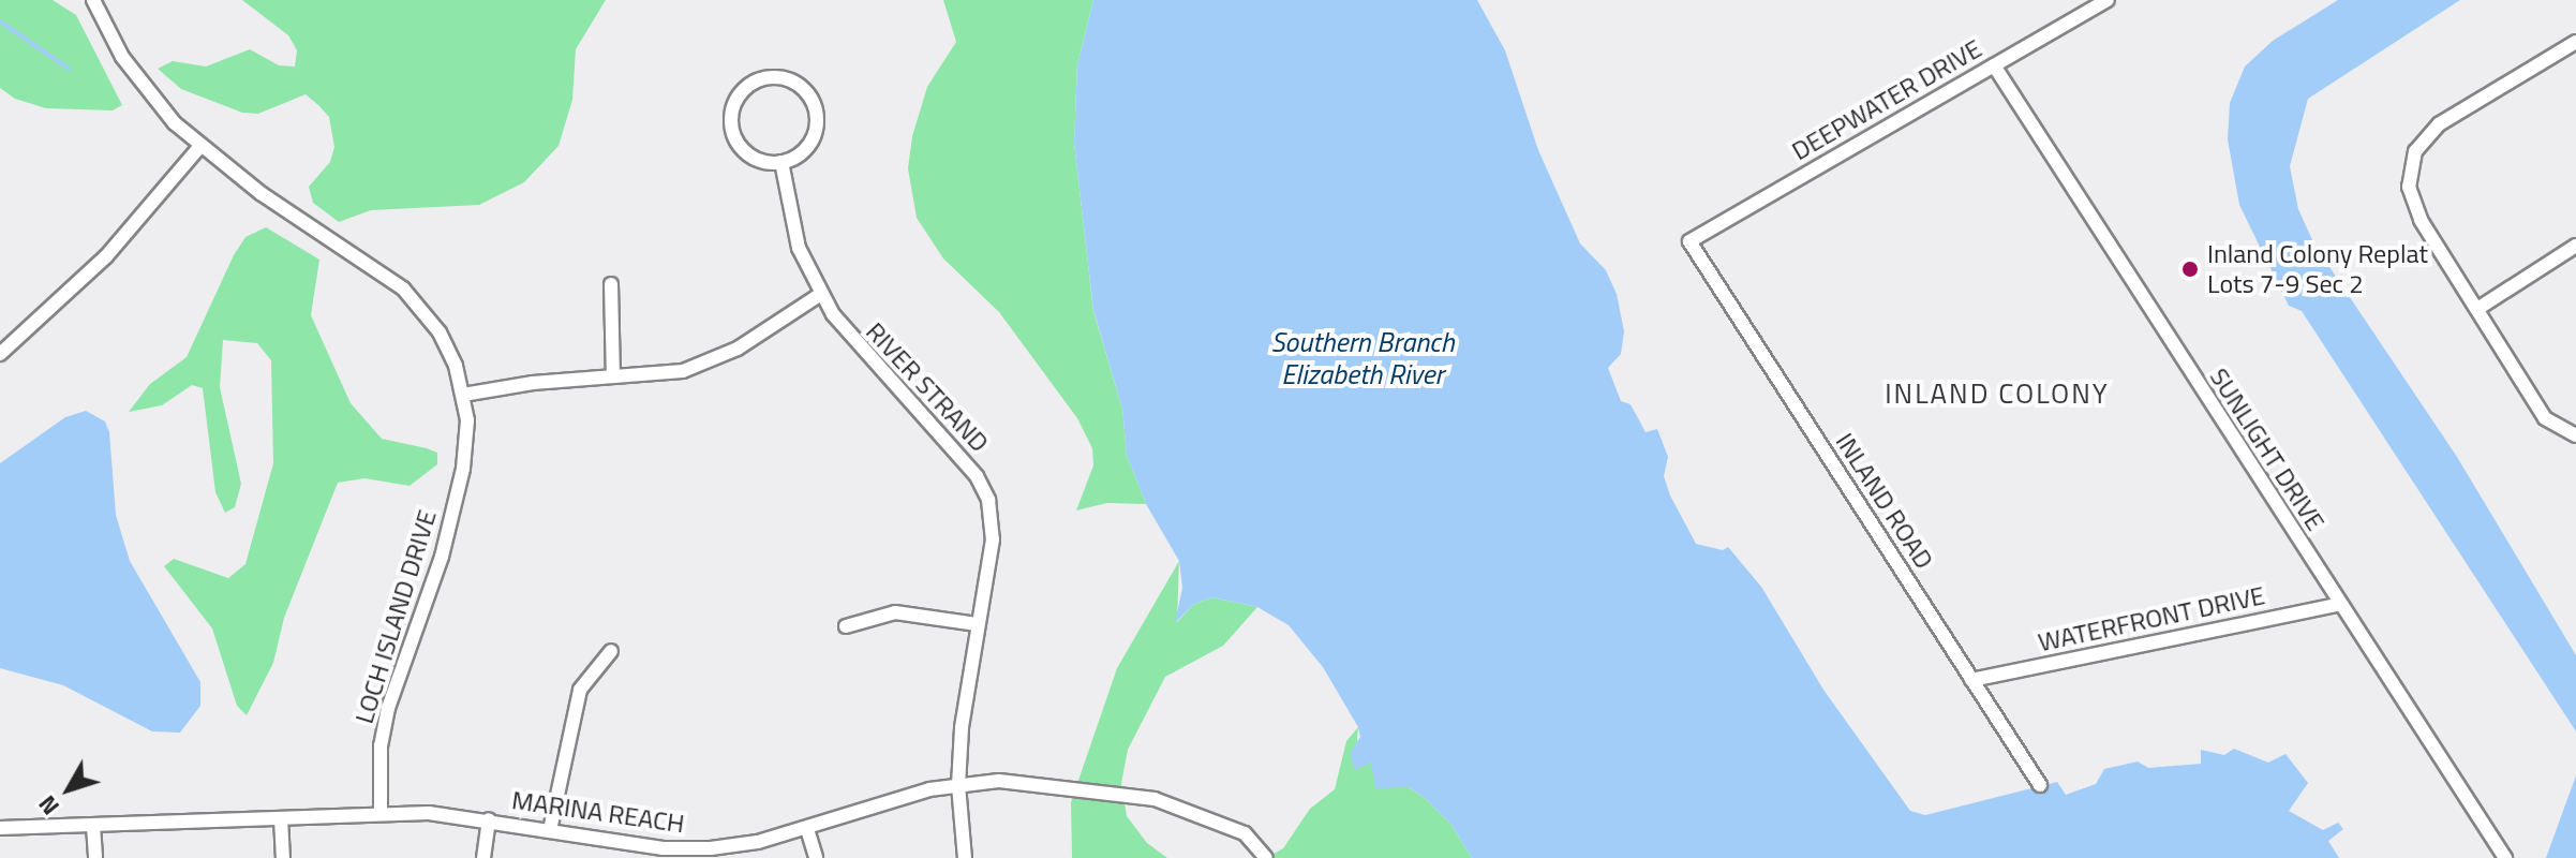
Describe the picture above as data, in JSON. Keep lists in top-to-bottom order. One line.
{"streets":{"street":["DEEPWATER DRIVE","RIVER STRAND","SUNLIGHT DRIVE","INLAND ROAD","LOCH ISLAND DRIVE","WATERFRONT DRIVE","MARINA REACH"]},"crossings":[["DEEPWATER DRIVE","SUNLIGHT DRIVE"],["DEEPWATER DRIVE","INLAND ROAD"],["RIVER STRAND","MARINA REACH"],["SUNLIGHT DRIVE","WATERFRONT DRIVE"],["INLAND ROAD","WATERFRONT DRIVE"],["LOCH ISLAND DRIVE","MARINA REACH"]],"districts":["INLAND COLONY"],"water":["Southern Branch Elizabeth River"],"places":["Inland Colony Replat Lots 7-9 Sec 2"],"north":"bottom left"}
